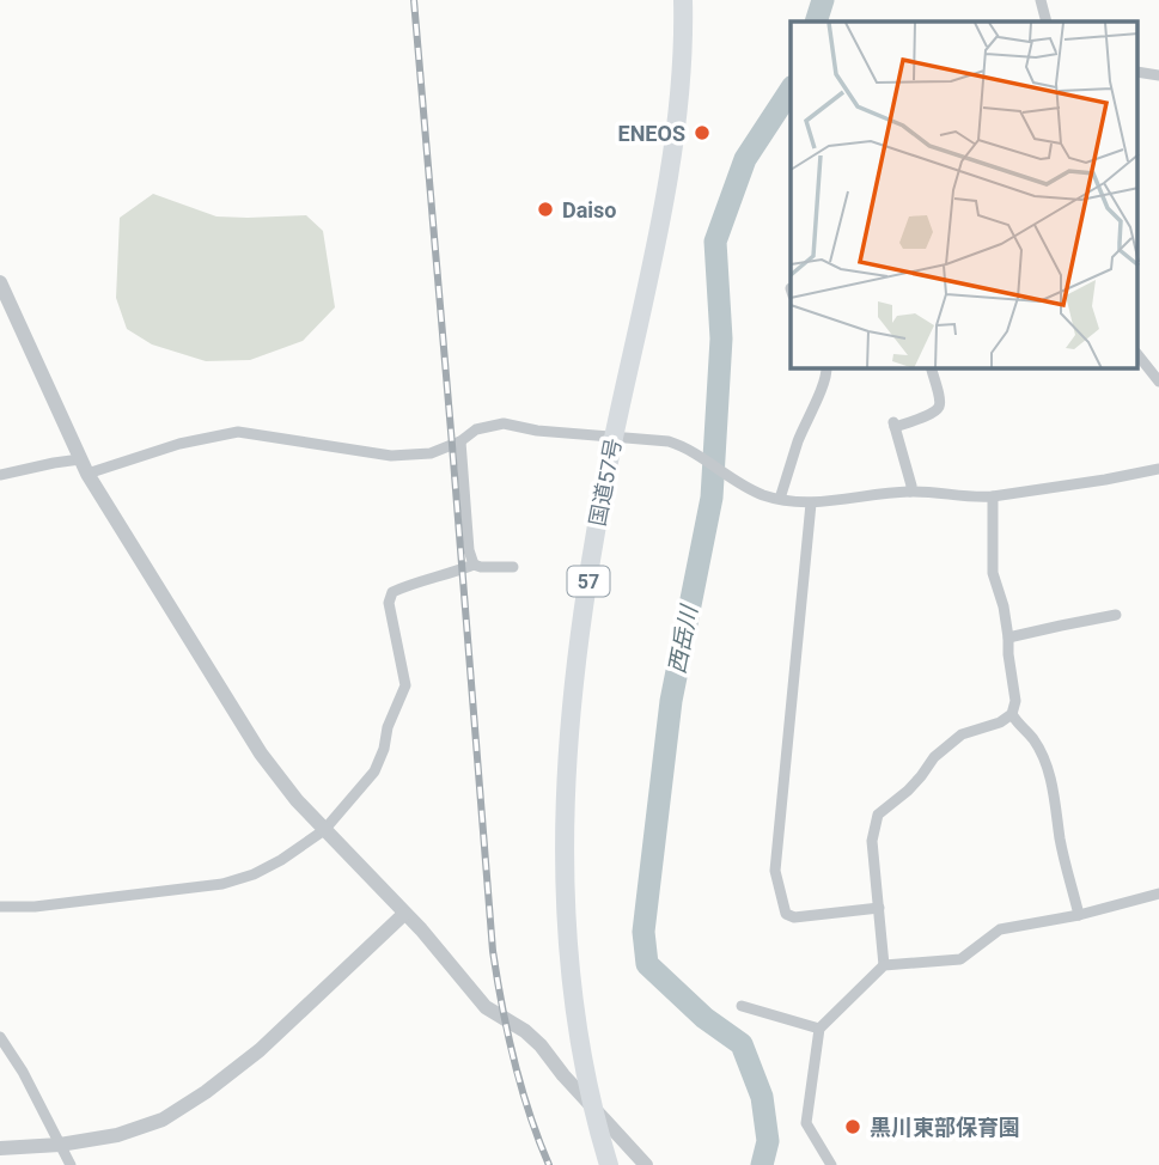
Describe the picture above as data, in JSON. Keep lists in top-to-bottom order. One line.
{"streets":{"highway":["国道57号","57"]},"water":["西岳川"],"places":["ENEOS","Daiso","黒川東部保育園"]}
